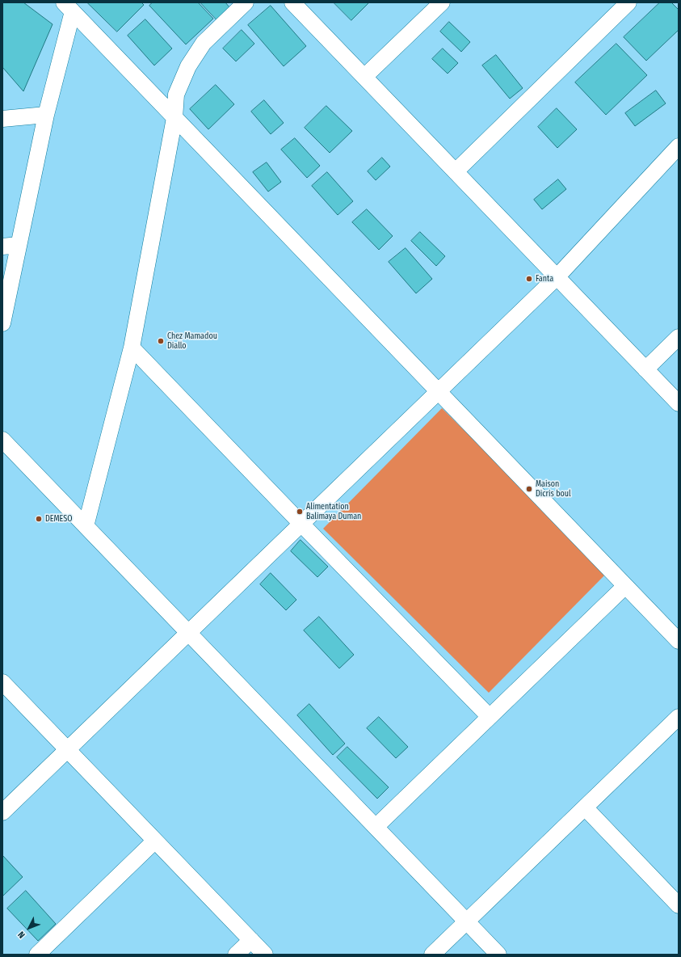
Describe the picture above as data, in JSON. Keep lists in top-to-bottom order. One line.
{"places":["Fanta","Chez Mamadou Diallo","Maison Dicris boul","Alimentation Balimaya Duman","DEMESO"],"north":"bottom left"}
